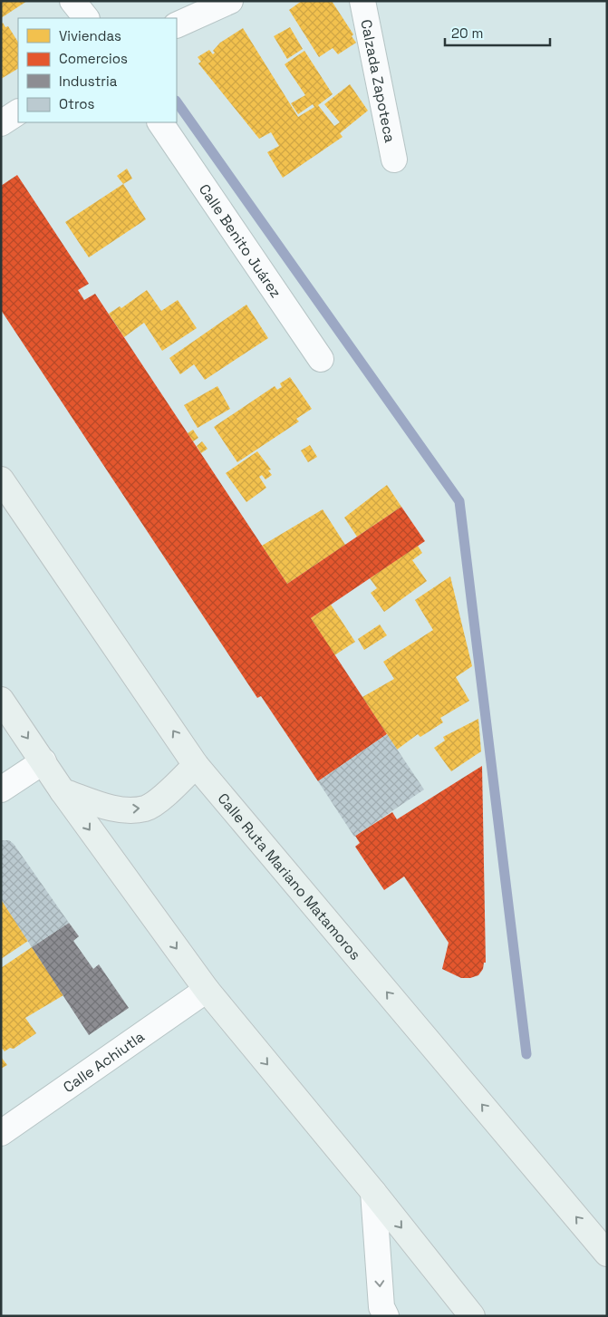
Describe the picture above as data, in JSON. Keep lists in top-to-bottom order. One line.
{"streets":{"main road":["Calle Ruta Mariano Matamoros"],"street":["Calzada Zapoteca","Calle Benito Juárez","Calle Achiutla"]},"legend":["Viviendas","Comercios","Industria","Otros"],"scale_bar":"20 m"}
